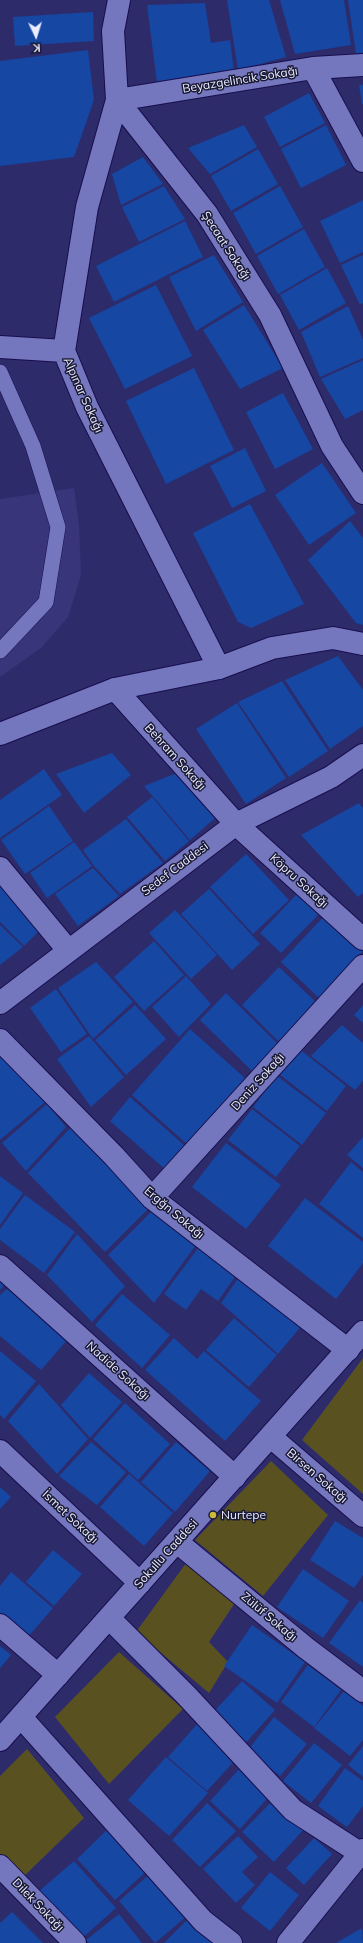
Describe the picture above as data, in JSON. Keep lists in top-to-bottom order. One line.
{"streets":{"street":["Beyazgelincik Sokağı","Şecaat Sokağı","Alpınar Sokağı","Behram Sokağı","Sedef Caddesi","Köpru Sokağı","Deniz Sokağı","Ergğn Sokağı","Nadide Sokağı","Birsen Sokağı","İsmet Sokağı","Sokullu Caddesi","Zülüf Sokağı","Dilek Sokağı"]},"crossings":[["Beyazgelincik Sokağı","Şecaat Sokağı"],["Beyazgelincik Sokağı","Alpınar Sokağı"],["Şecaat Sokağı","Alpınar Sokağı"],["Behram Sokağı","Sedef Caddesi"],["Behram Sokağı","Köpru Sokağı"],["Sedef Caddesi","Köpru Sokağı"],["Deniz Sokağı","Ergğn Sokağı"],["Ergğn Sokağı","Sokullu Caddesi"],["Nadide Sokağı","Sokullu Caddesi"],["Birsen Sokağı","Sokullu Caddesi"],["İsmet Sokağı","Sokullu Caddesi"],["Sokullu Caddesi","Zülüf Sokağı"]],"places":["Nurtepe"],"north":"bottom"}
